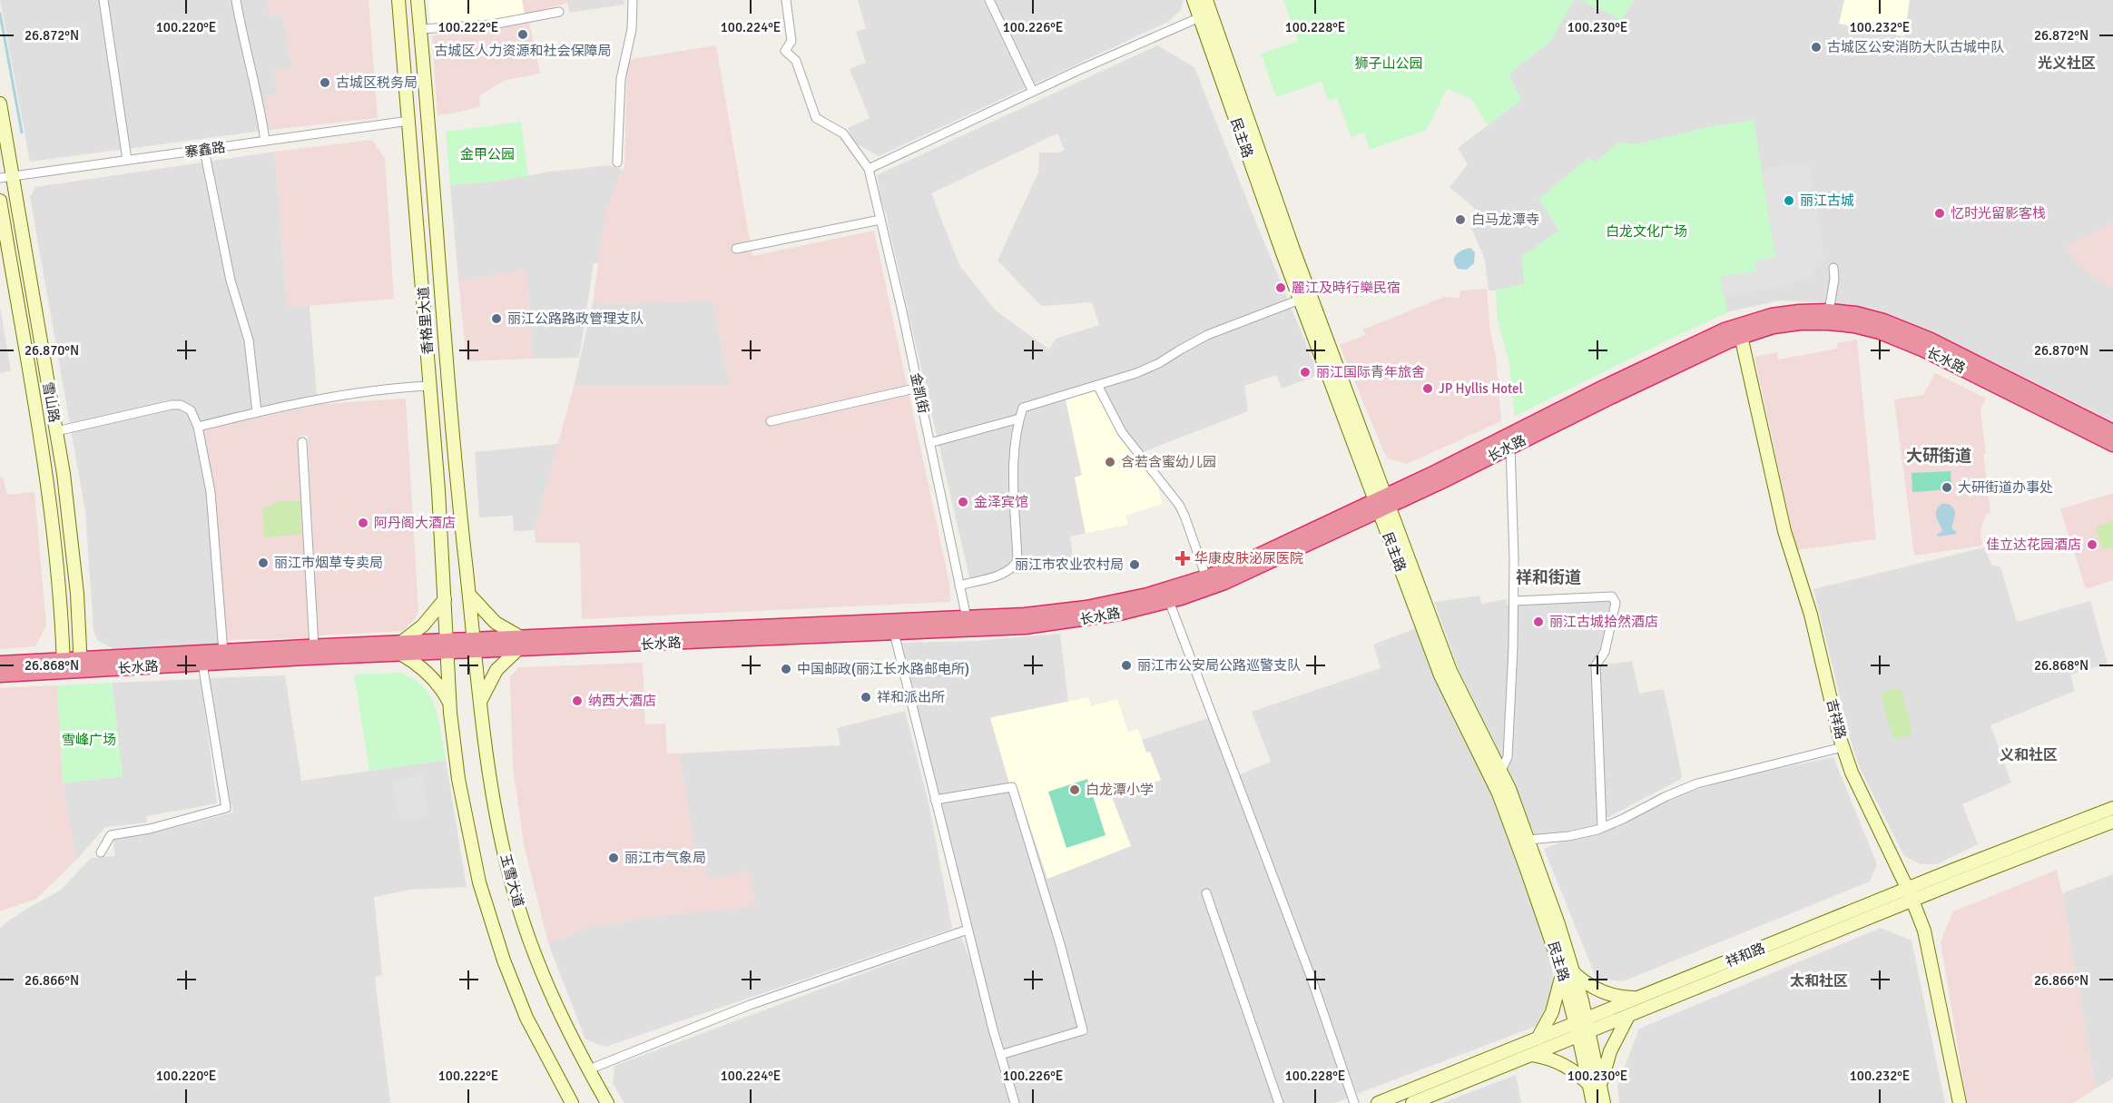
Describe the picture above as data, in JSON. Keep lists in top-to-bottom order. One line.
{"streets":{"highway":["长水路"],"main road":["民主路","香格里大道","雪山路","吉祥路","玉雪大道","祥和路"],"street":["寨鑫路","金凯街"]},"crossings":[["民主路","长水路"],["民主路","祥和路"],["寨鑫路","香格里大道"],["寨鑫路","雪山路"],["香格里大道","长水路"],["香格里大道","玉雪大道"],["长水路","金凯街"],["长水路","雪山路"],["长水路","吉祥路"],["长水路","玉雪大道"],["吉祥路","祥和路"]],"districts":["光义社区","大研街道","祥和街道","义和社区","太和社区"],"parks":["狮子山公园","金甲公园","白龙文化广场","雪峰广场"],"places":{"other":["古城区人力资源和社会保障局","古城区公安消防大队古城中队","古城区税务局","丽江古城","忆时光留影客栈","白马龙潭寺","麗江及時行樂民宿","丽江公路路政管理支队","丽江国际青年旅舍","JP Hyllis Hotel","含若含蜜幼儿园","大研街道办事处","金泽宾馆","阿丹阁大酒店","佳立达花园酒店","丽江市烟草专卖局","丽江市农业农村局","丽江古城拾然酒店","丽江市公安局公路巡警支队","中国邮政(丽江长水路邮电所)","祥和派出所","纳西大酒店","白龙潭小学","丽江市气象局"],"health":["华康皮肤泌尿医院"]},"coordinates":["100.220°E","100.222°E","100.224°E","100.226°E","100.228°E","100.230°E","100.232°E","26.872°N","26.870°N","26.868°N","26.866°N"]}
